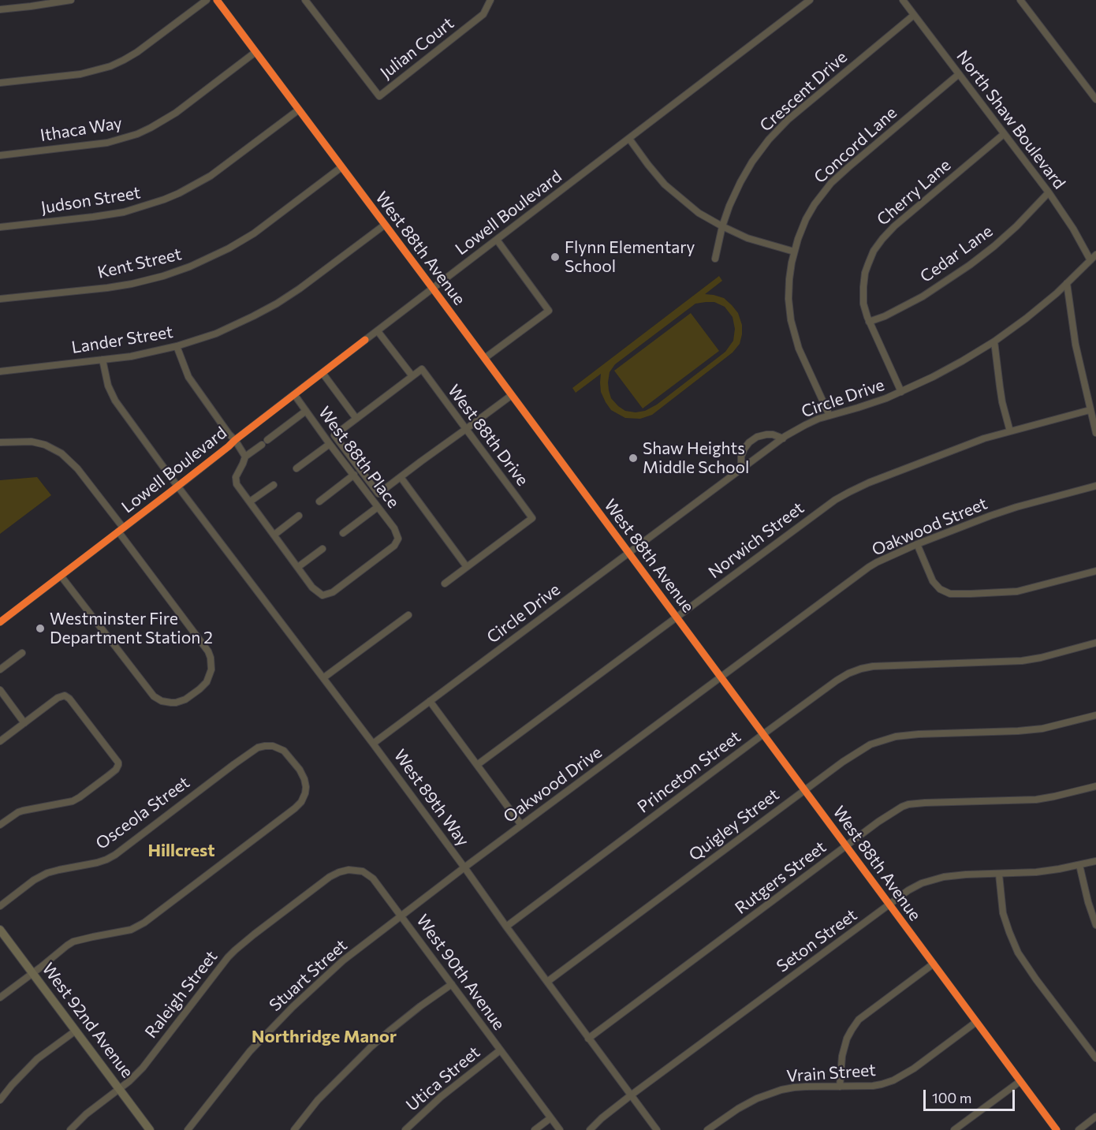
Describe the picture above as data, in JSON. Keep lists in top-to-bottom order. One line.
{"streets":{"main road":["West 92nd Avenue"],"street":["Julian Court","Crescent Drive","North Shaw Boulevard","Ithaca Way","Concord Lane","Cherry Lane","Judson Street","Lowell Boulevard","West 88th Avenue","Cedar Lane","Kent Street","Lander Street","Circle Drive","West 88th Drive","West 88th Place","Oakwood Street","Norwich Street","Princeton Street","Oakwood Drive","West 89th Way","Osceola Street","Quigley Street","Rutgers Street","Seton Street","West 90th Avenue","Stuart Street","Raleigh Street","Vrain Street","Utica Street"]},"crossings":[["Crescent Drive","North Shaw Boulevard"],["North Shaw Boulevard","Concord Lane"],["North Shaw Boulevard","Cherry Lane"],["North Shaw Boulevard","Cedar Lane"],["North Shaw Boulevard","Circle Drive"],["Ithaca Way","West 88th Avenue"],["Concord Lane","Circle Drive"],["Cherry Lane","Cedar Lane"],["Cherry Lane","Circle Drive"],["Judson Street","West 88th Avenue"],["Lowell Boulevard","West 88th Avenue"],["Lowell Boulevard","West 88th Place"],["Lowell Boulevard","West 89th Way"],["West 88th Avenue","Kent Street"],["West 88th Avenue","Lander Street"],["West 88th Avenue","Circle Drive"],["West 88th Avenue","Oakwood Street"],["West 88th Avenue","Norwich Street"],["West 88th Avenue","Princeton Street"],["West 88th Avenue","Oakwood Drive"],["West 88th Avenue","Quigley Street"],["West 88th Avenue","Rutgers Street"],["West 88th Avenue","Seton Street"],["West 88th Avenue","Vrain Street"],["Lander Street","West 89th Way"],["Circle Drive","West 89th Way"],["Oakwood Street","Oakwood Drive"],["Princeton Street","West 89th Way"],["Oakwood Drive","West 89th Way"],["Oakwood Drive","West 90th Avenue"],["Oakwood Drive","Stuart Street"],["West 89th Way","Quigley Street"],["West 89th Way","Rutgers Street"],["West 89th Way","Seton Street"],["Osceola Street","West 92nd Avenue"],["West 90th Avenue","Stuart Street"],["West 90th Avenue","Raleigh Street"],["West 90th Avenue","Utica Street"],["Raleigh Street","West 92nd Avenue"]],"districts":["Hillcrest","Northridge Manor"],"places":["Flynn Elementary School","Shaw Heights Middle School","Westminster Fire Department Station 2"],"scale_bar":"100 m"}
